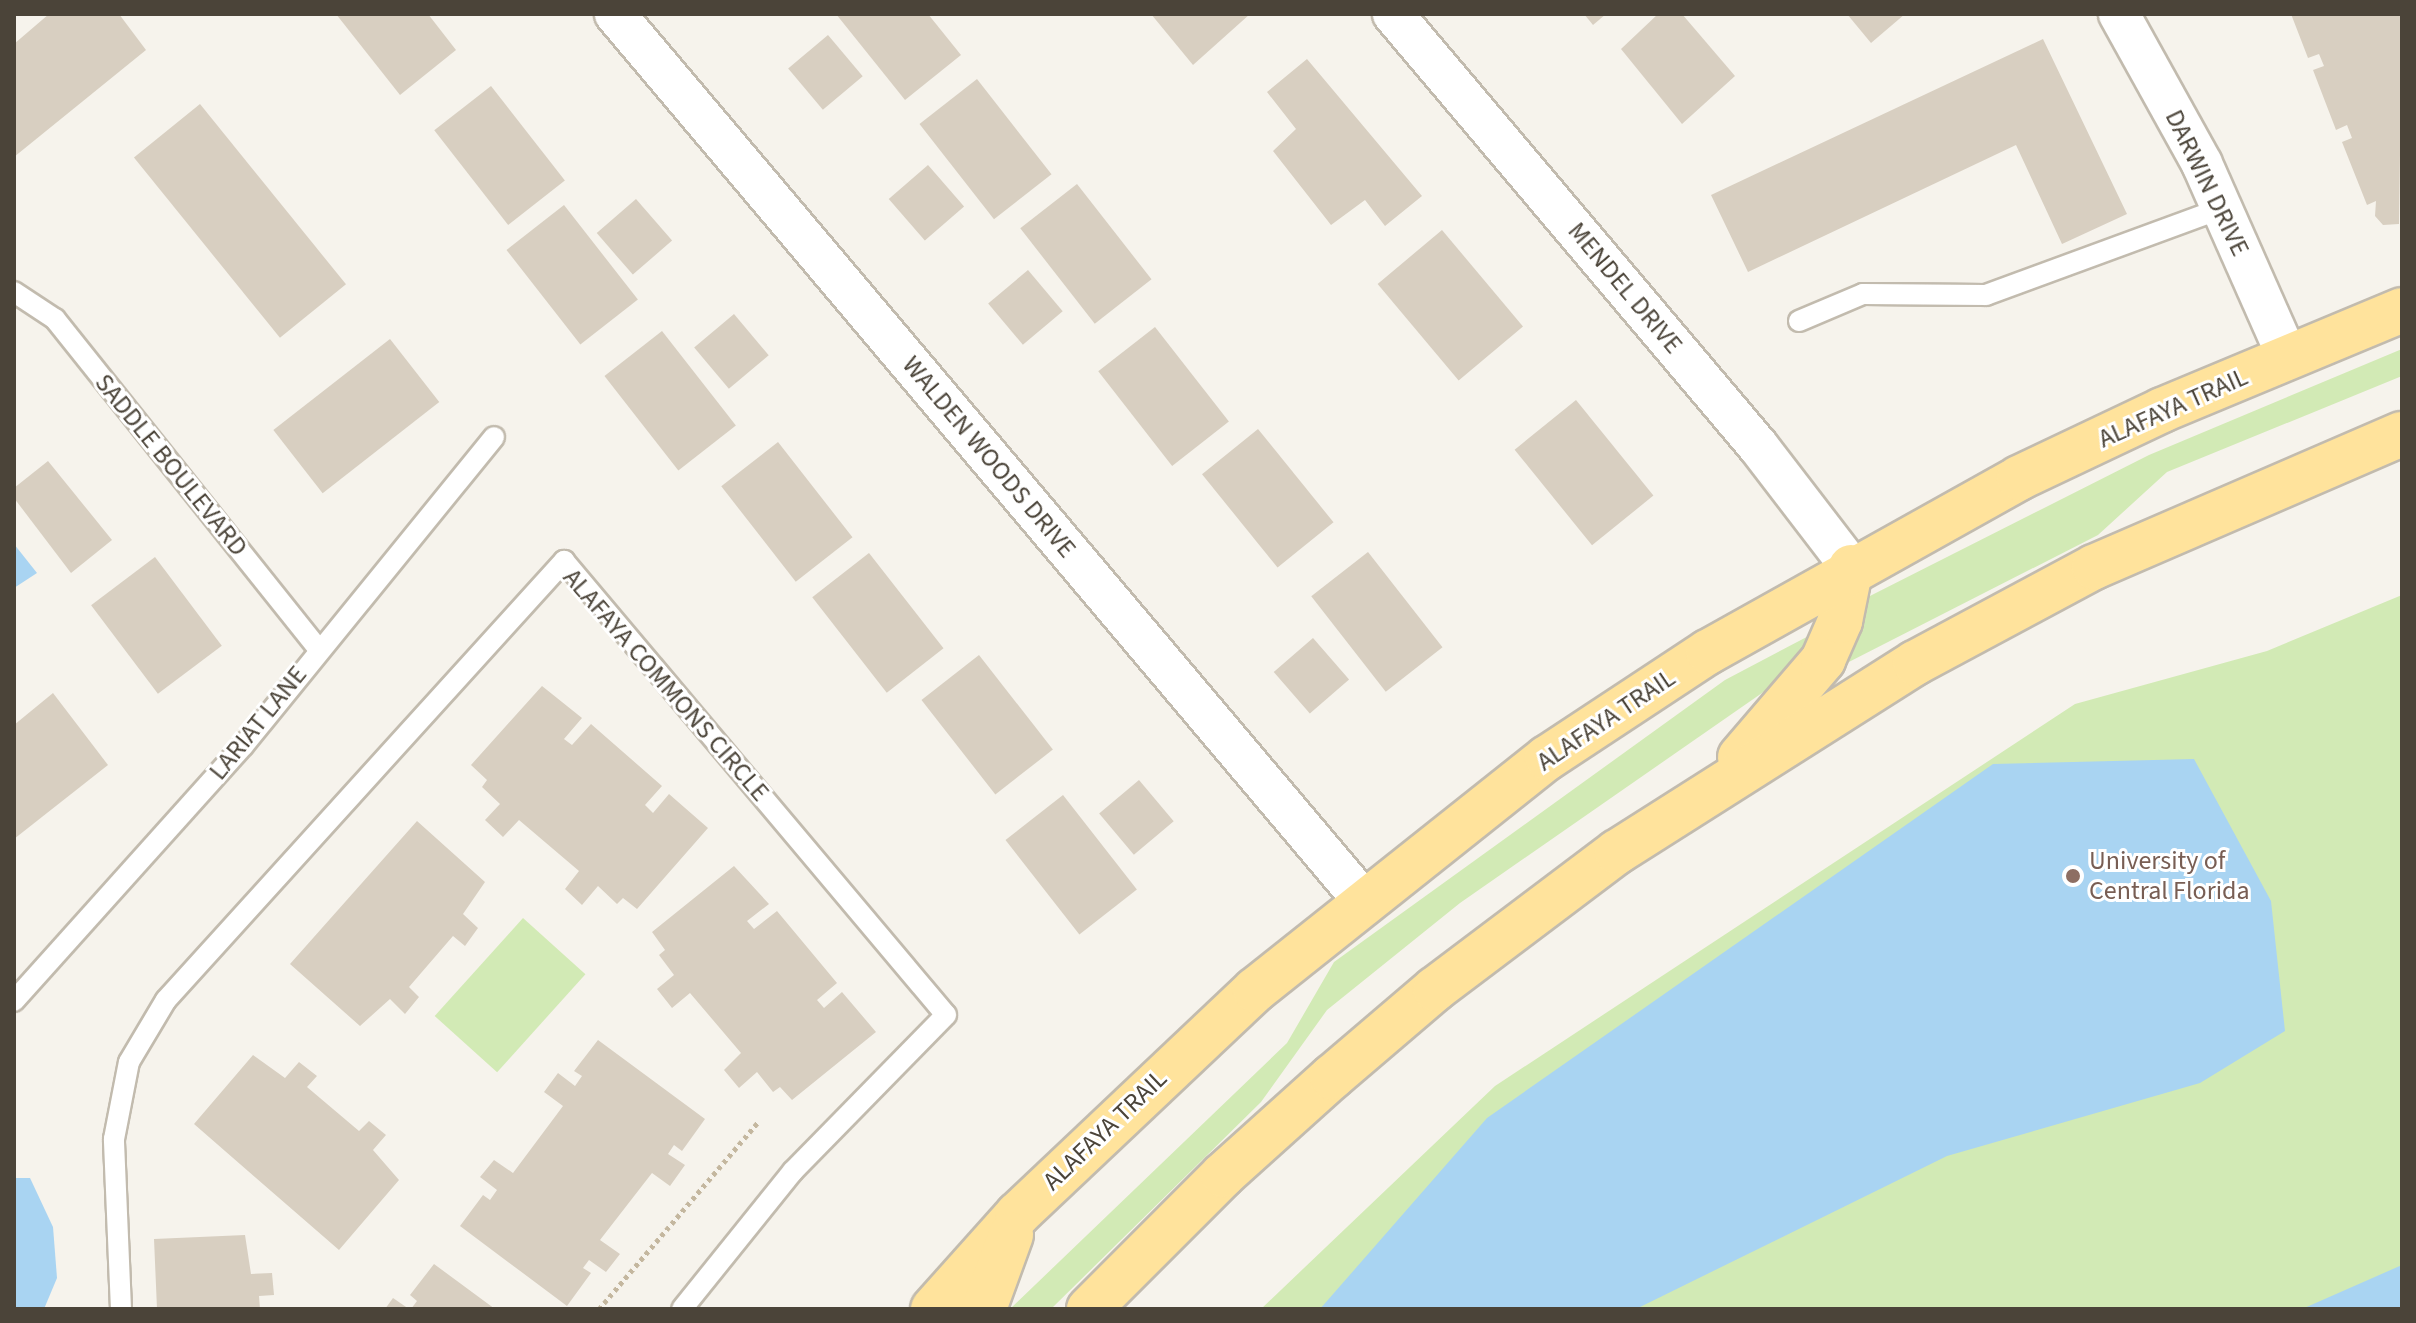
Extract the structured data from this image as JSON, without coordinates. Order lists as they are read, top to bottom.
{
  "streets": {
    "main road": ["ALAFAYA TRAIL"],
    "street": ["DARWIN DRIVE", "MENDEL DRIVE", "WALDEN WOODS DRIVE"],
    "lane": ["SADDLE BOULEVARD", "ALAFAYA COMMONS CIRCLE", "LARIAT LANE"]
  },
  "crossings": [
    ["DARWIN DRIVE", "ALAFAYA TRAIL"],
    ["MENDEL DRIVE", "ALAFAYA TRAIL"],
    ["ALAFAYA TRAIL", "WALDEN WOODS DRIVE"],
    ["SADDLE BOULEVARD", "LARIAT LANE"]
  ],
  "places": ["University of Central Florida"]
}
